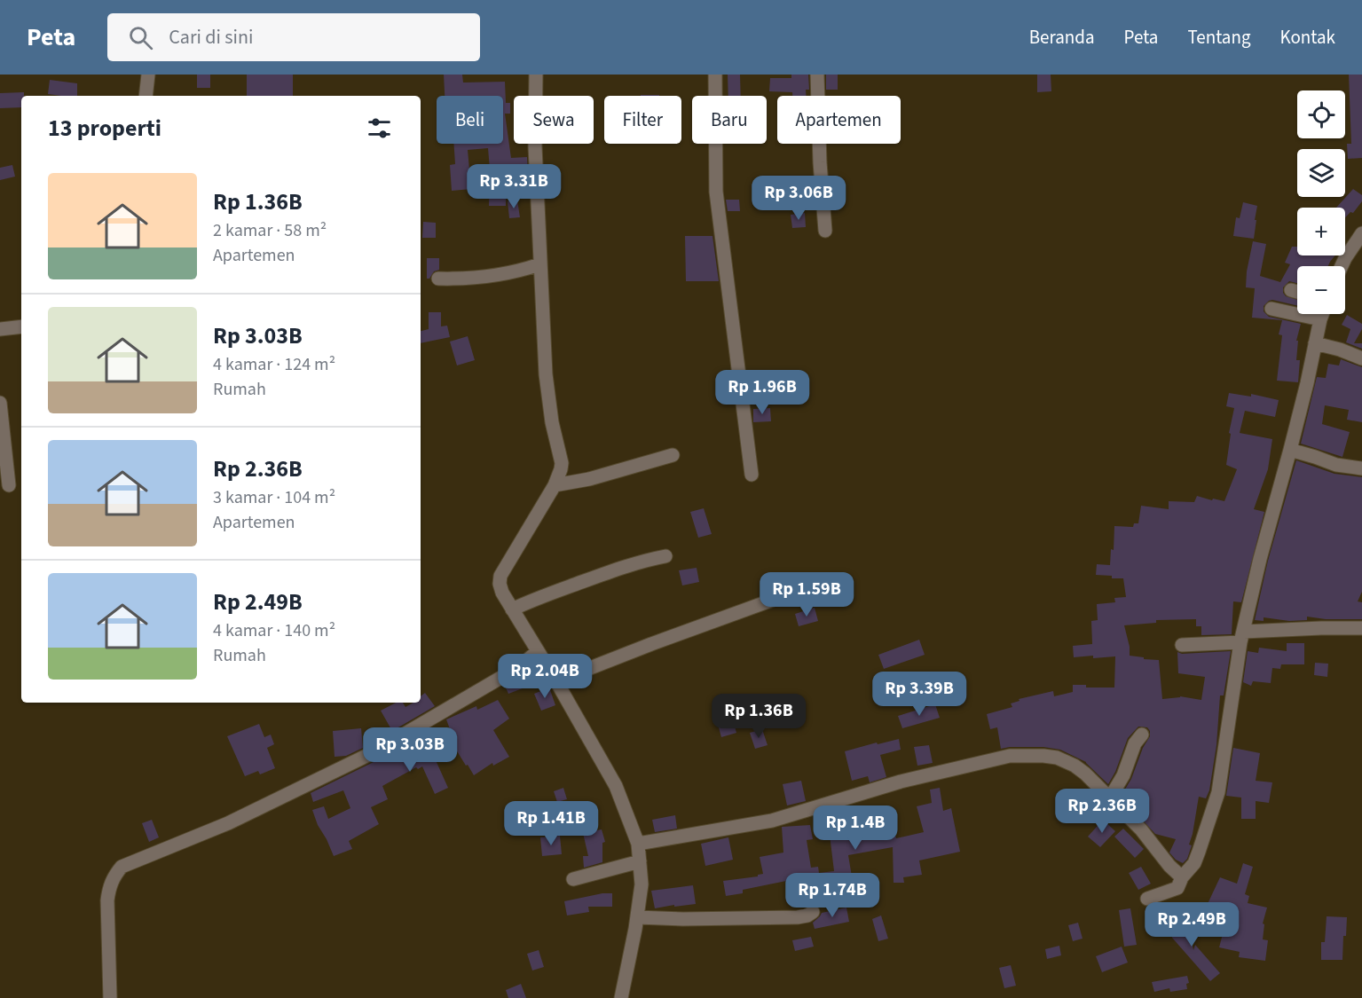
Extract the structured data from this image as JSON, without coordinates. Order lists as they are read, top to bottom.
{
  "page": {
    "header": "Peta",
    "search": "Cari di sini",
    "nav": [
      "Beranda",
      "Peta",
      "Tentang",
      "Kontak"
    ],
    "map_buttons": ["+", "−"],
    "chip": [
      "Beli",
      "Sewa",
      "Filter",
      "Baru",
      "Apartemen"
    ],
    "heading": "13 properti",
    "list": [
      {
        "name": "Rp 1.36B",
        "note": "2 kamar · 58 m² · Apartemen"
      },
      {
        "name": "Rp 3.03B",
        "note": "4 kamar · 124 m² · Rumah"
      },
      {
        "name": "Rp 2.36B",
        "note": "3 kamar · 104 m² · Apartemen"
      },
      {
        "name": "Rp 2.49B",
        "note": "4 kamar · 140 m² · Rumah"
      }
    ],
    "price": [
      "Rp 3.31B",
      "Rp 3.06B",
      "Rp 1.96B",
      "Rp 1.59B",
      "Rp 2.04B",
      "Rp 3.39B",
      "Rp 1.36B",
      "Rp 3.03B",
      "Rp 2.36B",
      "Rp 1.41B",
      "Rp 1.4B",
      "Rp 1.74B",
      "Rp 2.49B"
    ]
  }
}
